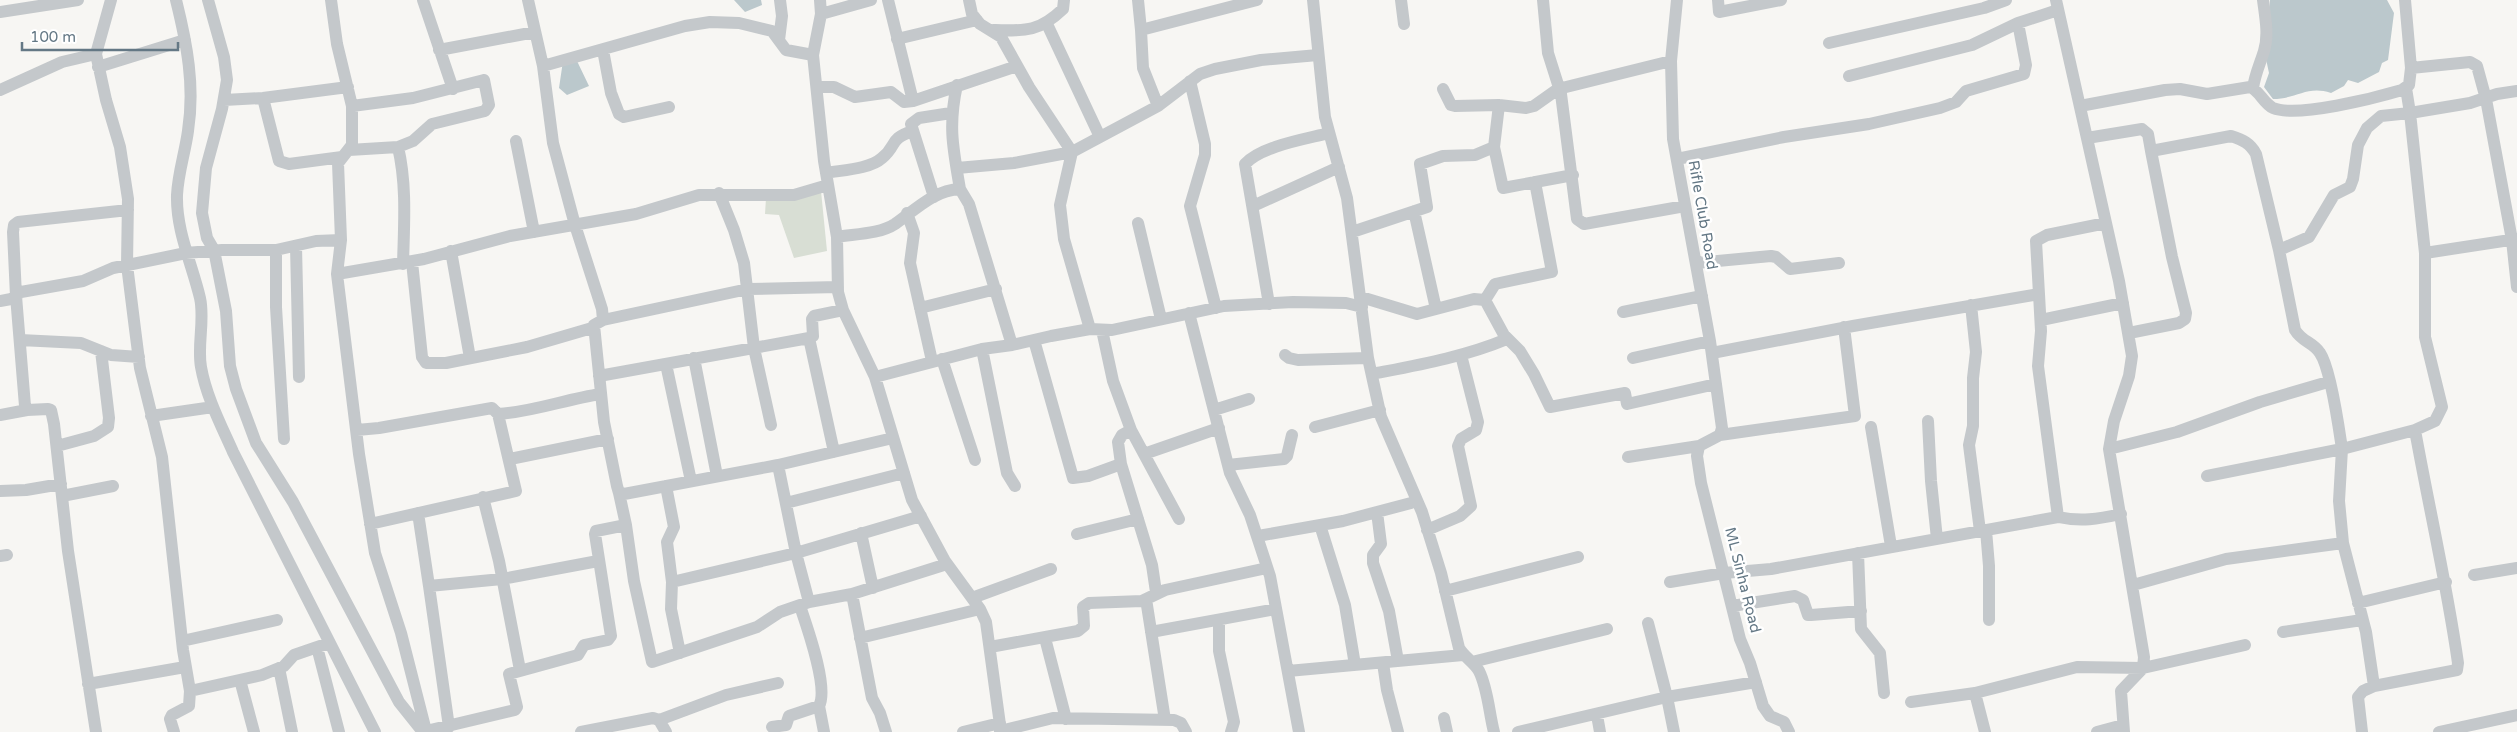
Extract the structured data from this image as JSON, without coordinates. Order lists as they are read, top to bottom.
{
  "streets": {
    "street": ["Rifle Club Road", "ML Sinha Road"]
  },
  "scale_bar": "100 m"
}
